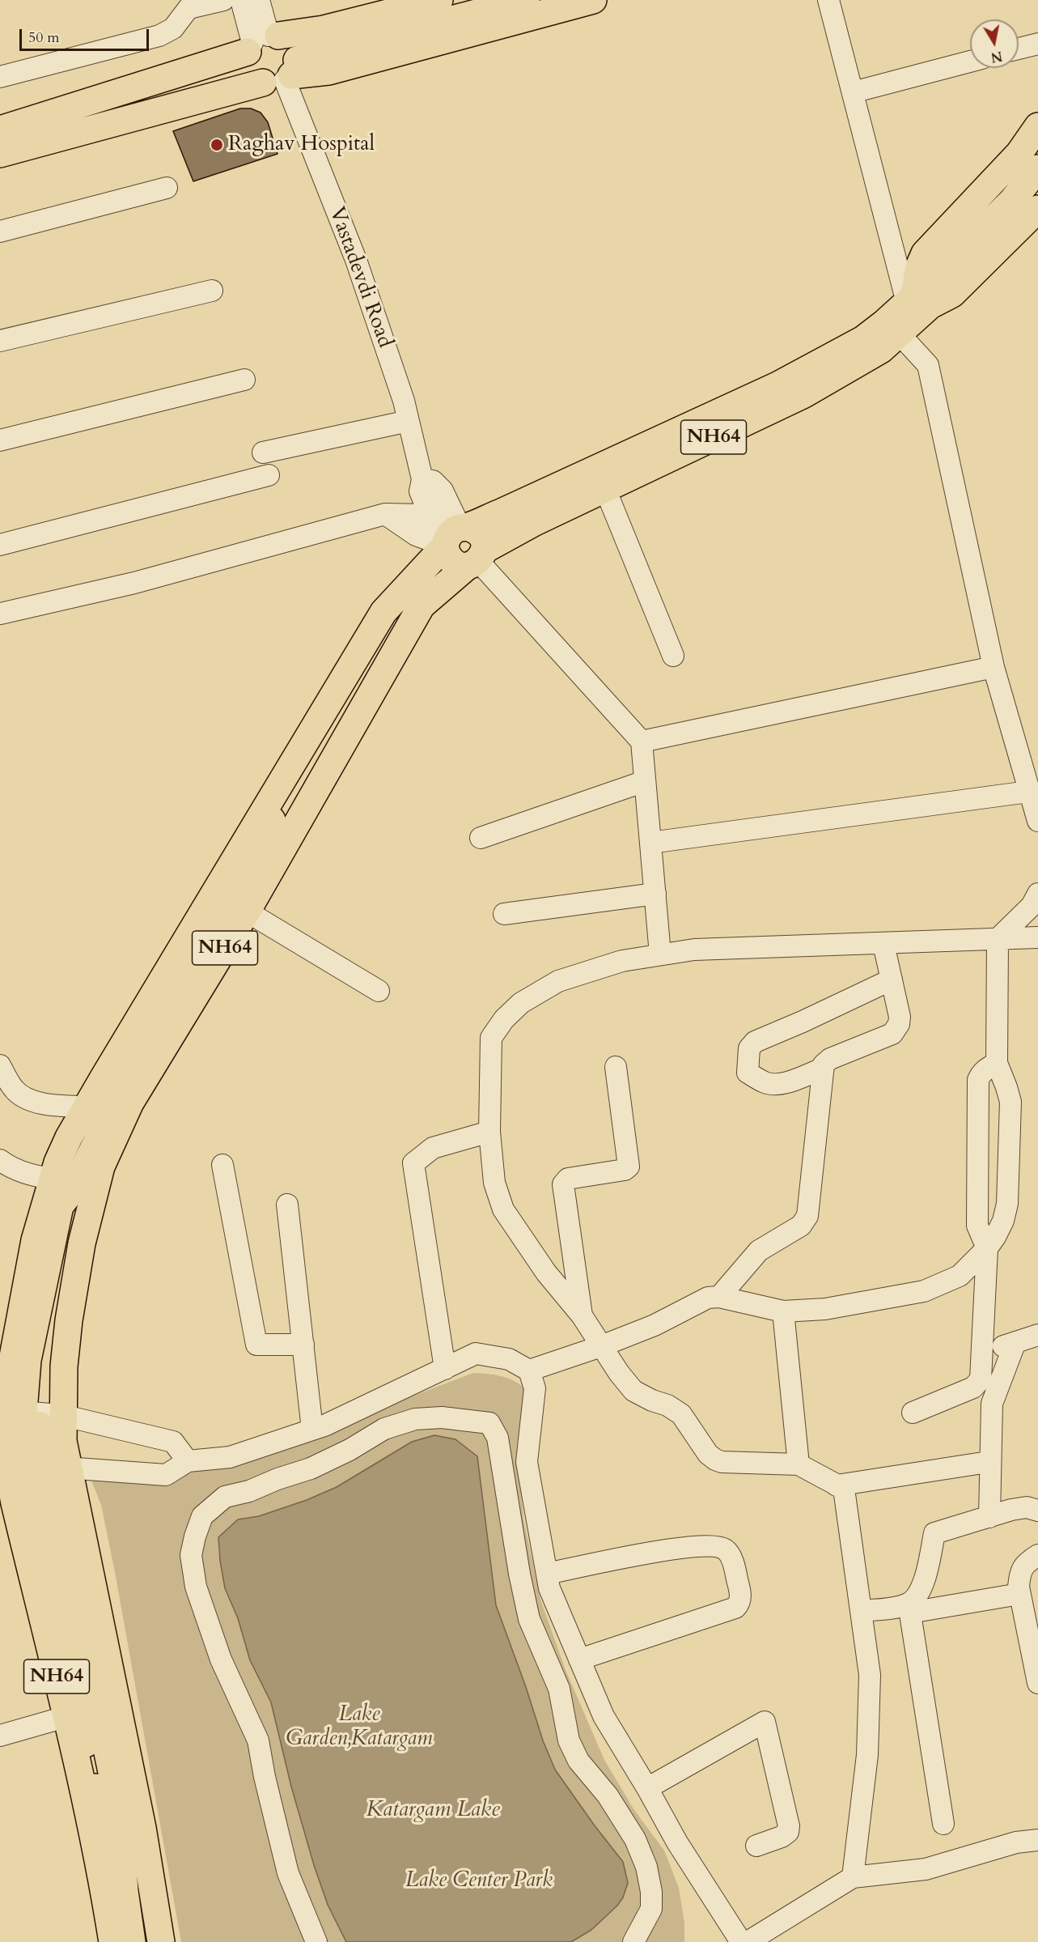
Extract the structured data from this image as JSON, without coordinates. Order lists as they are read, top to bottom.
{
  "streets": {
    "main road": ["NH64"],
    "street": ["Vastadevdi Road"]
  },
  "crossings": [
    ["Vastadevdi Road", "NH64"]
  ],
  "water": ["Katargam Lake"],
  "parks": ["Lake Garden,Katargam", "Lake Center Park"],
  "places": ["Raghav Hospital"],
  "scale_bar": "50 m",
  "north": "bottom"
}
